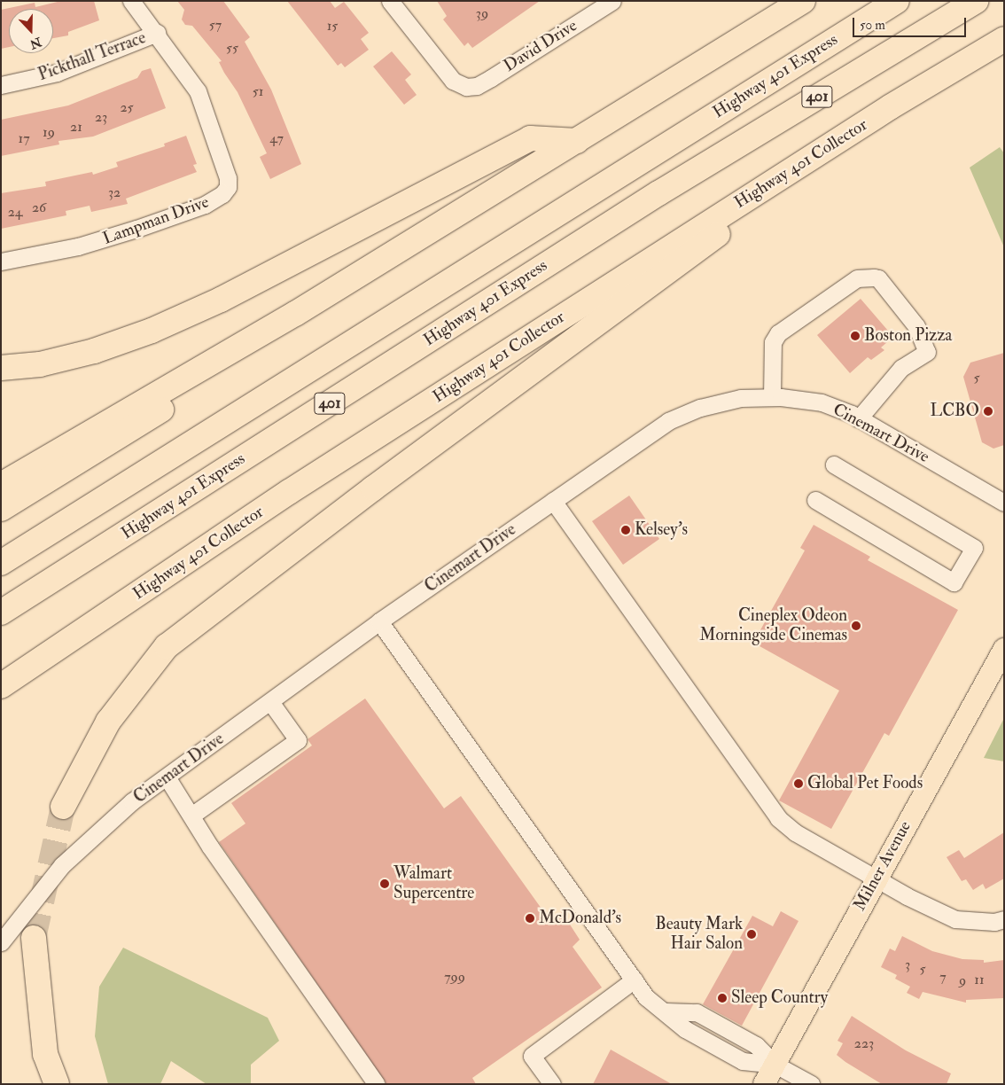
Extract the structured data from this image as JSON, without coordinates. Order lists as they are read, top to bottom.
{
  "streets": {
    "highway": ["Highway 401 Express", "401", "Highway 401 Collector"],
    "main road": ["Milner Avenue"],
    "street": [
      "David Drive",
      "Pickthall Terrace",
      "Lampman Drive",
      "Cinemart Drive"
    ]
  },
  "crossings": [
    ["Pickthall Terrace", "Lampman Drive"]
  ],
  "places": [
    "Boston Pizza",
    "LCBO",
    "Kelsey's",
    "Cineplex Odeon Morningside Cinemas",
    "Global Pet Foods",
    "Walmart Supercentre",
    "McDonald's",
    "Beauty Mark Hair Salon",
    "Sleep Country"
  ],
  "house_numbers": [
    "39",
    "57",
    "15",
    "55",
    "51",
    "25",
    "23",
    "21",
    "19",
    "17",
    "47",
    "32",
    "26",
    "24",
    "5",
    "3",
    "5",
    "799",
    "7",
    "11",
    "9",
    "223"
  ],
  "scale_bar": "50 m",
  "north": "bottom"
}
